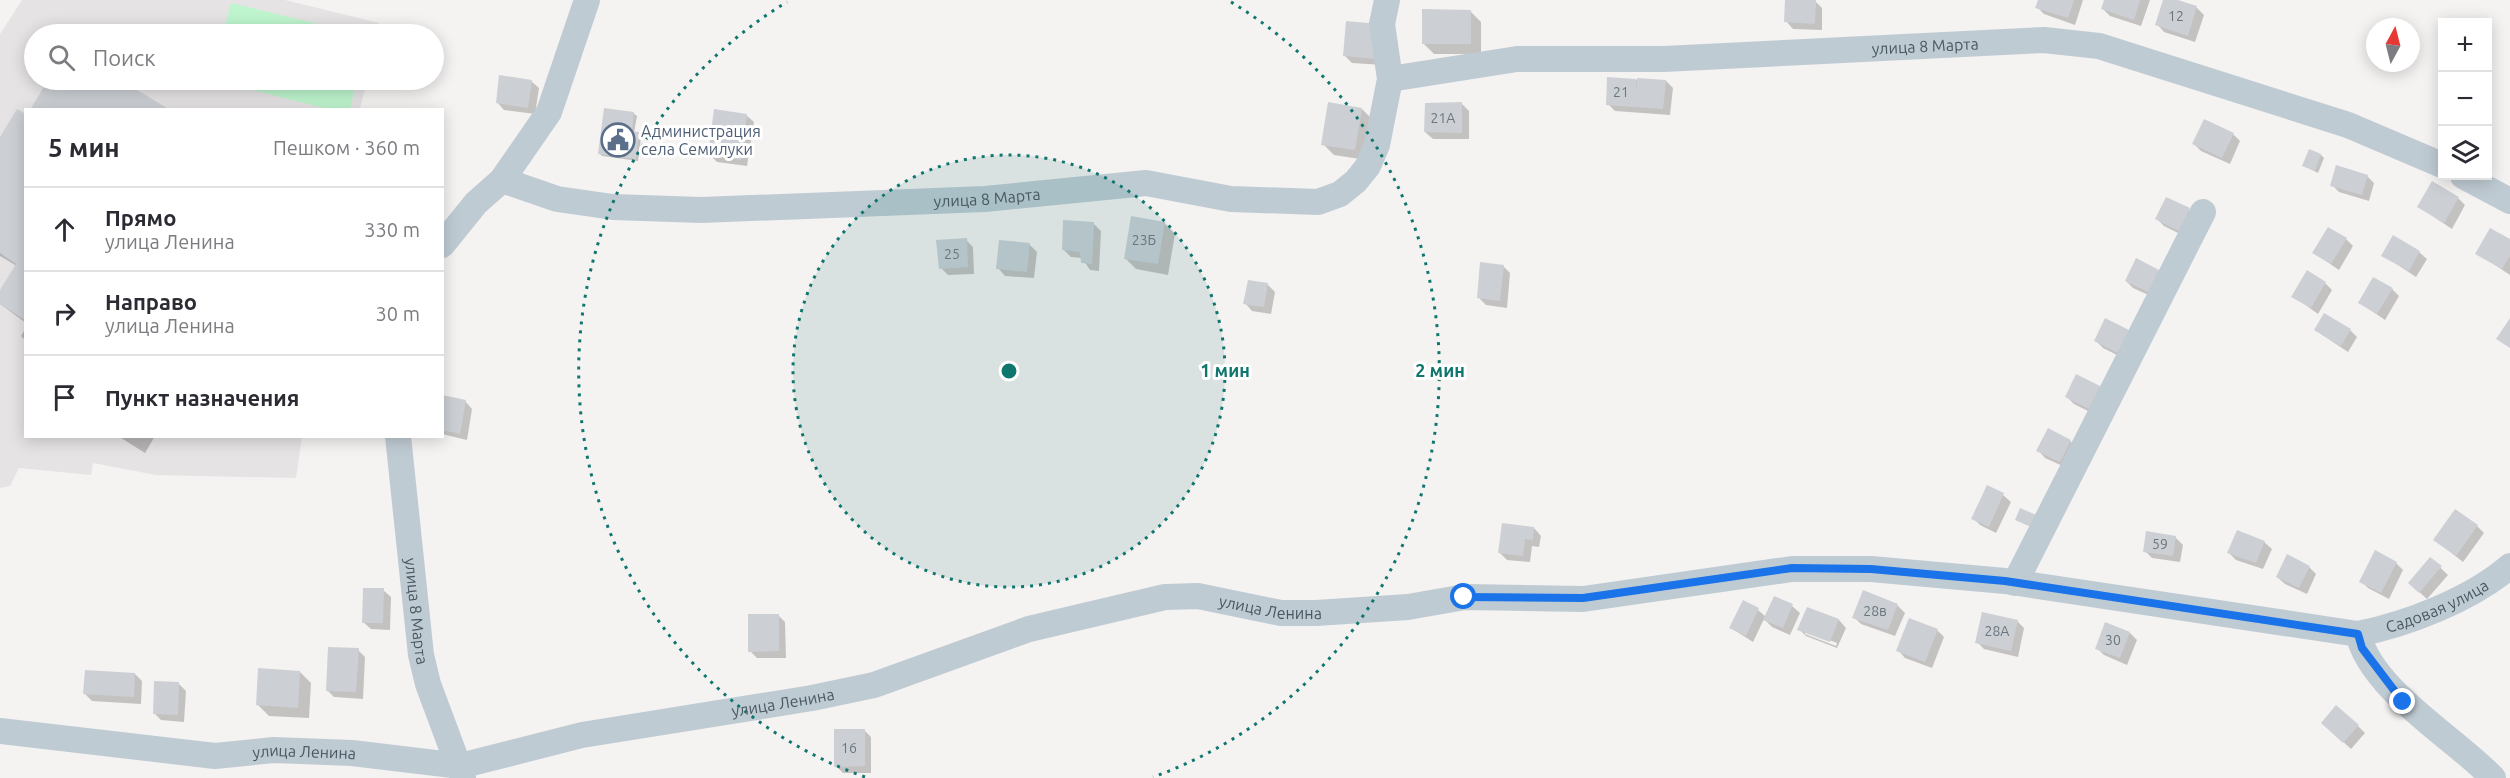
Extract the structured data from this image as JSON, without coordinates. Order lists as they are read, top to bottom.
{
  "streets": {
    "street": ["улица 8 Марта", "Садовая улица", "улица Ленина"]
  },
  "crossings": [
    ["улица 8 Марта", "улица Ленина"],
    ["Садовая улица", "улица Ленина"]
  ],
  "places": {
    "public building": ["Администрация села Семилуки"]
  },
  "house_numbers": [
    "12",
    "21",
    "21А",
    "23Б",
    "25",
    "59",
    "28в",
    "28А",
    "30",
    "16"
  ],
  "north": "top",
  "page": {
    "map_buttons": ["+", "−"],
    "search": "Поиск",
    "heading": ["5 мин", "Пешком · 360 m"],
    "list": [
      ["Прямо", "улица Ленина", "330 m"],
      ["Направо", "улица Ленина", "30 m"],
      "Пункт назначения"
    ]
  },
  "rings": ["1 мин", "2 мин"]
}
